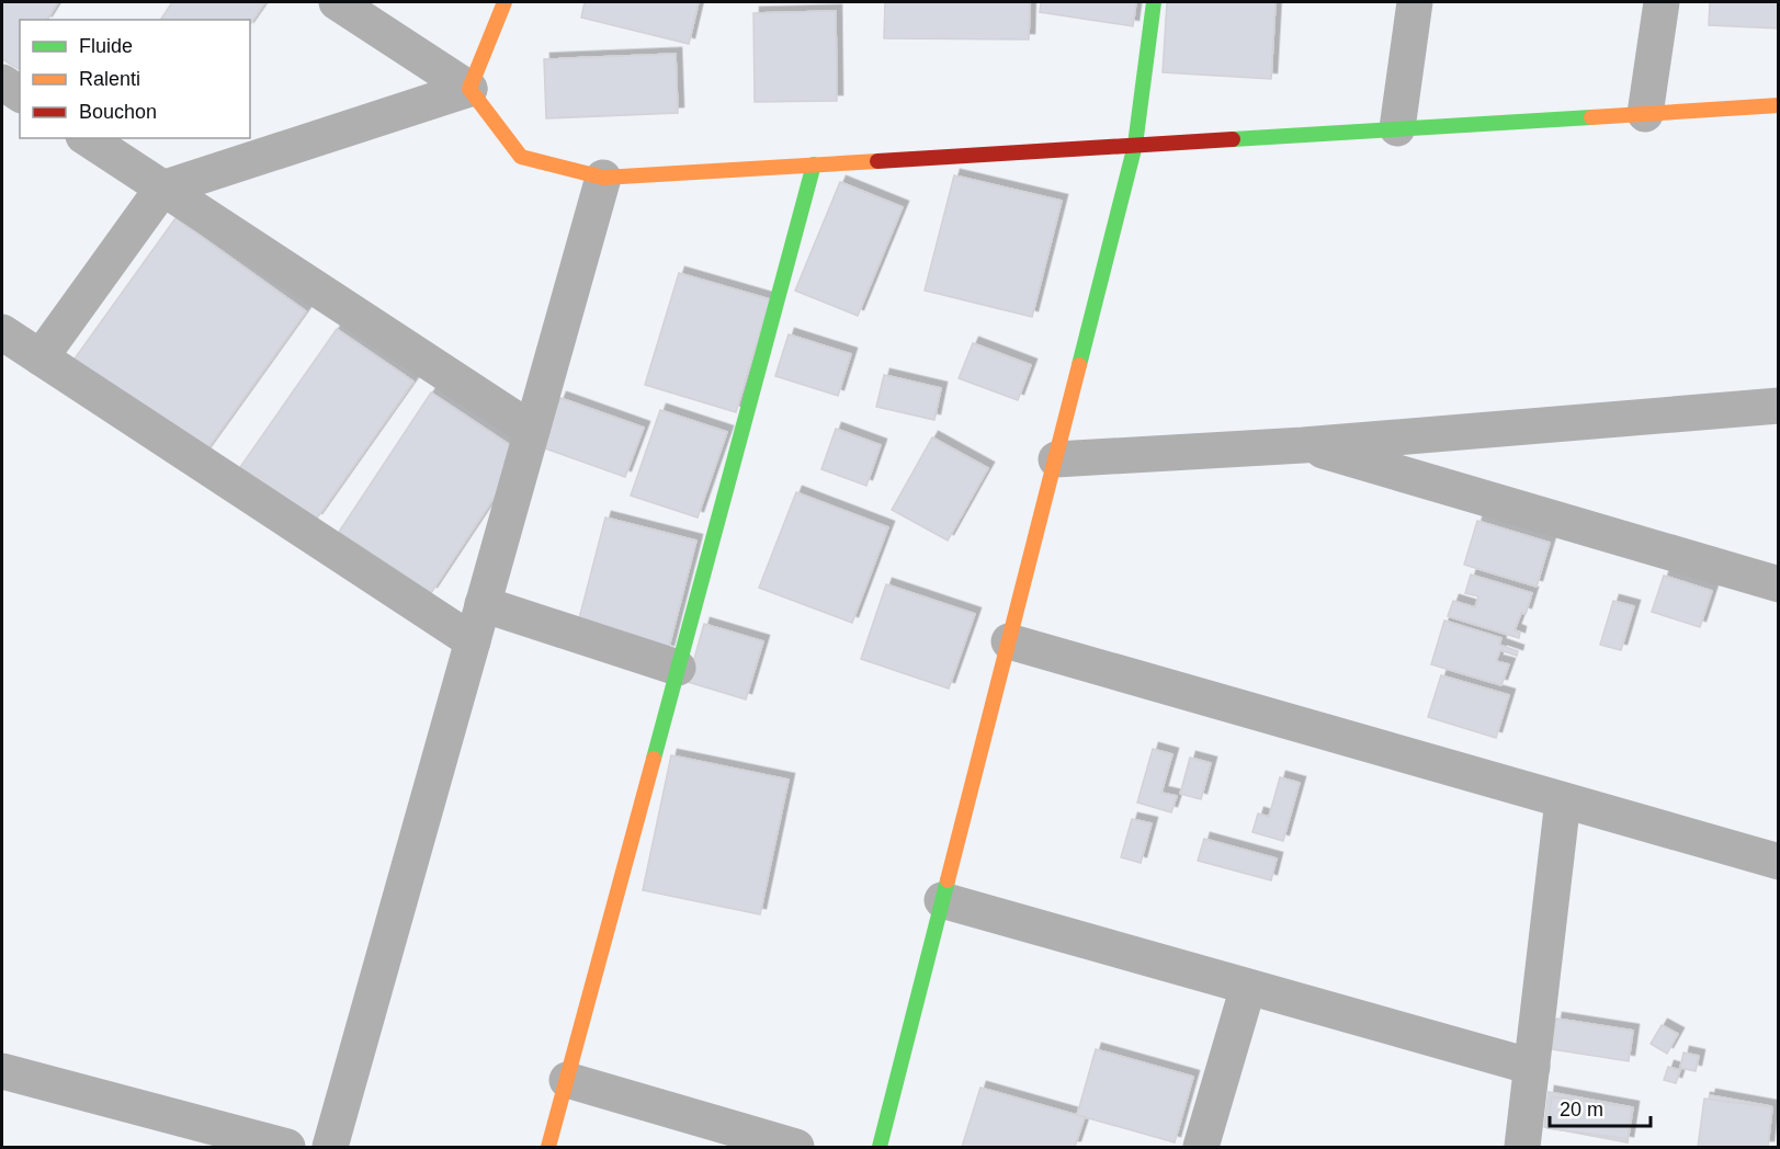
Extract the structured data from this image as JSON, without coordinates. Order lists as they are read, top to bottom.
{
  "legend": ["Fluide", "Ralenti", "Bouchon"],
  "scale_bar": "20 m"
}
